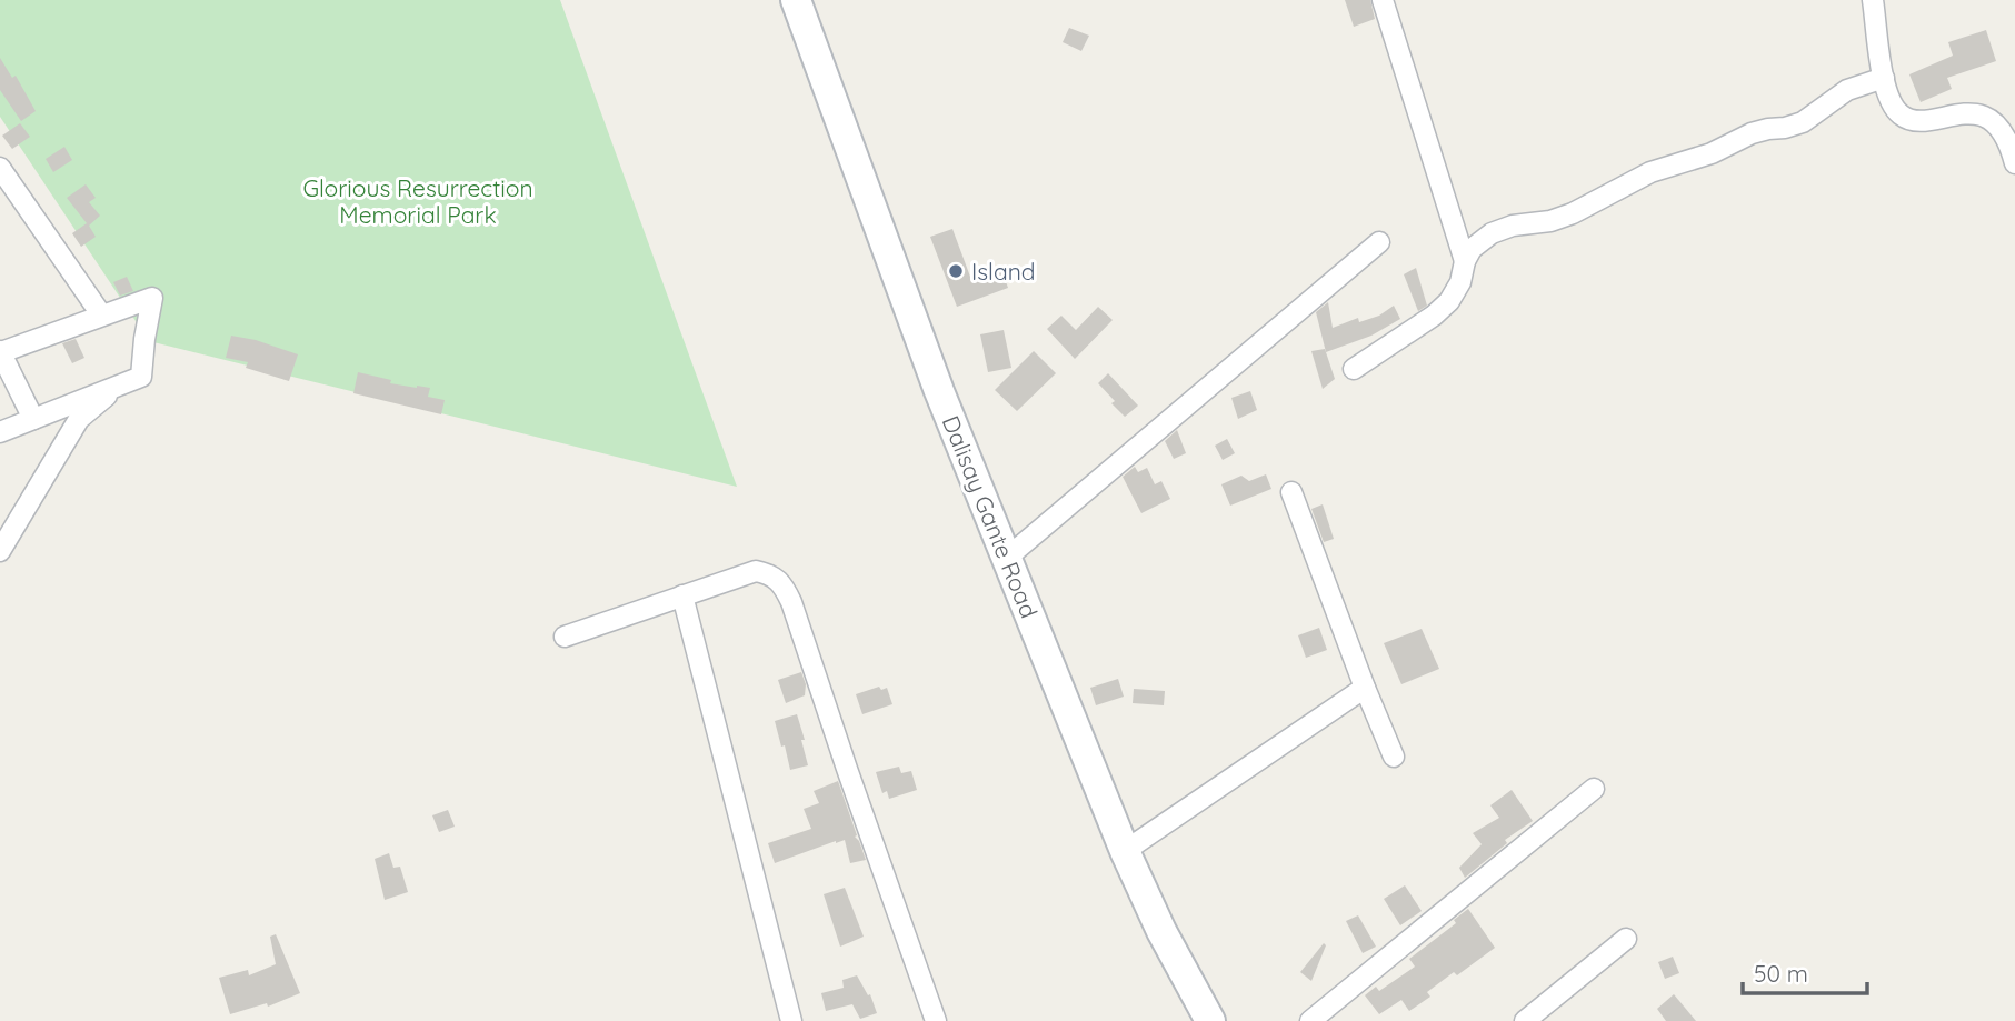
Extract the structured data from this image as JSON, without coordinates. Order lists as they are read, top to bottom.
{
  "streets": {
    "main road": ["Dalisay Gante Road"]
  },
  "parks": ["Glorious Resurrection Memorial Park"],
  "places": ["Island"],
  "scale_bar": "50 m"
}
